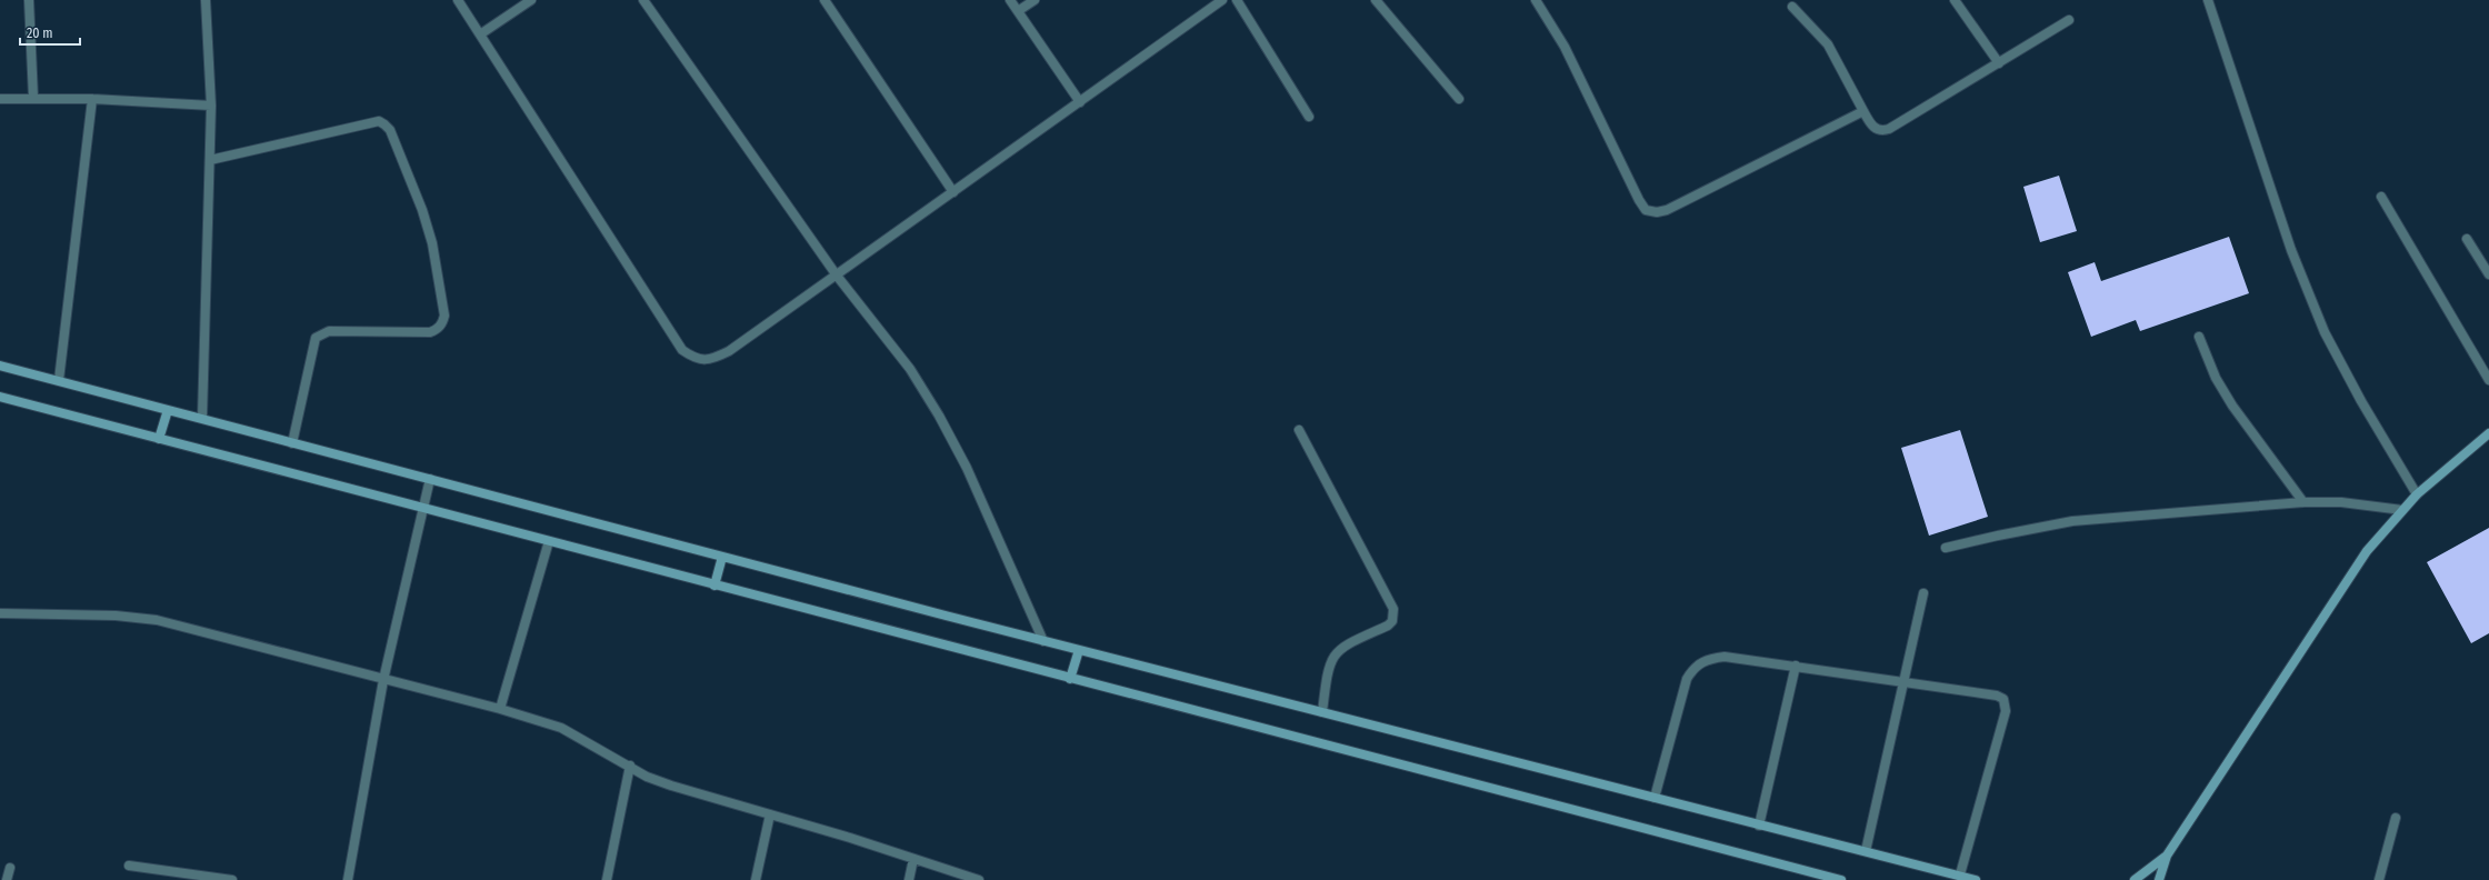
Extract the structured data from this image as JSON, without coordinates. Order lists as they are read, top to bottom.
{
  "scale_bar": "20 m"
}
